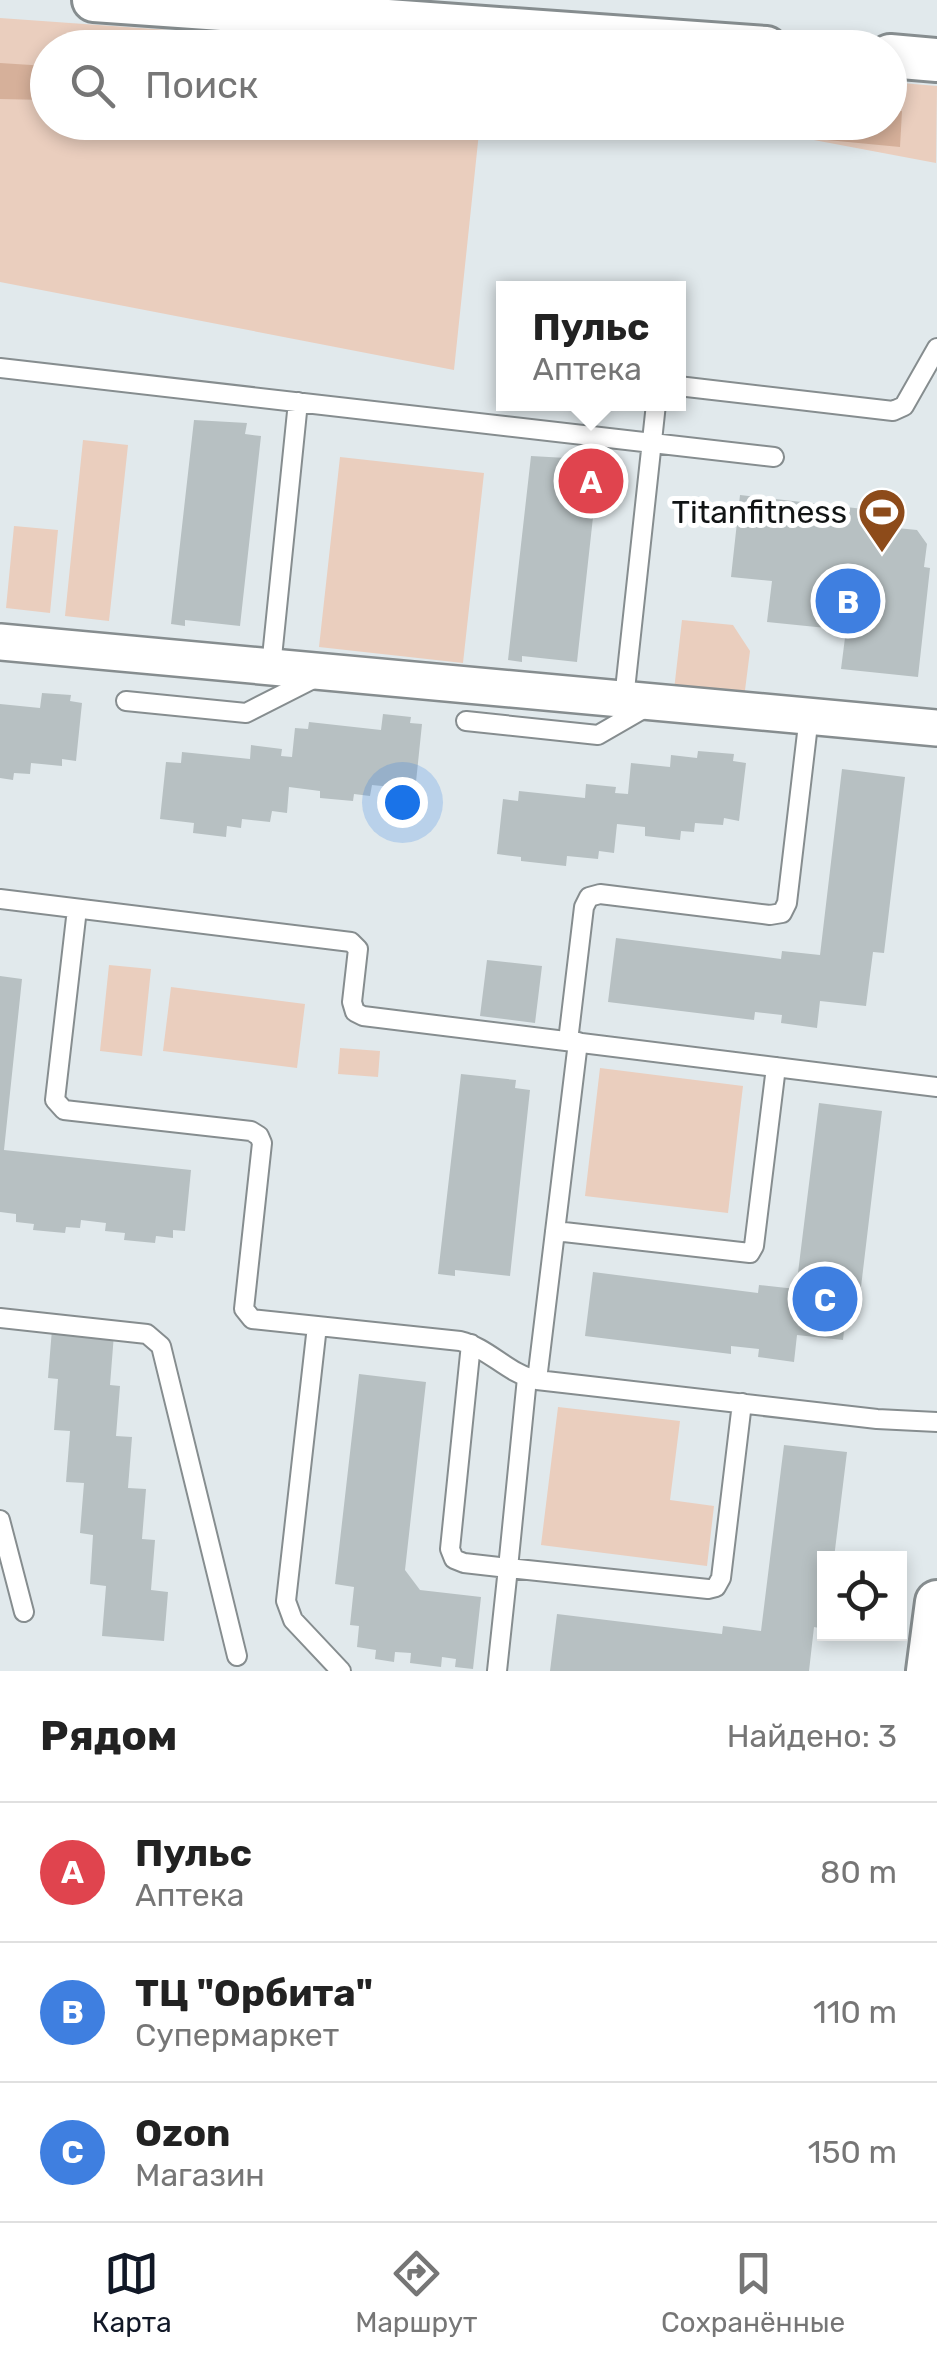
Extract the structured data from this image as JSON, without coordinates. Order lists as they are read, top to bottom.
{
  "places": {
    "sports": ["Titanfitness"]
  },
  "page": {
    "search": "Поиск",
    "popup": ["Пульс", "Аптека"],
    "pins": ["A", "B", "C"],
    "heading": ["Рядом", "Найдено: 3"],
    "list": [
      {
        "mark": "A",
        "name": "Пульс",
        "note": "Аптека",
        "value": "80 m"
      },
      {
        "mark": "B",
        "name": "ТЦ \"Орбита\"",
        "note": "Супермаркет",
        "value": "110 m"
      },
      {
        "mark": "C",
        "name": "Ozon",
        "note": "Магазин",
        "value": "150 m"
      }
    ],
    "nav": ["Карта", "Маршрут", "Сохранённые"]
  }
}
